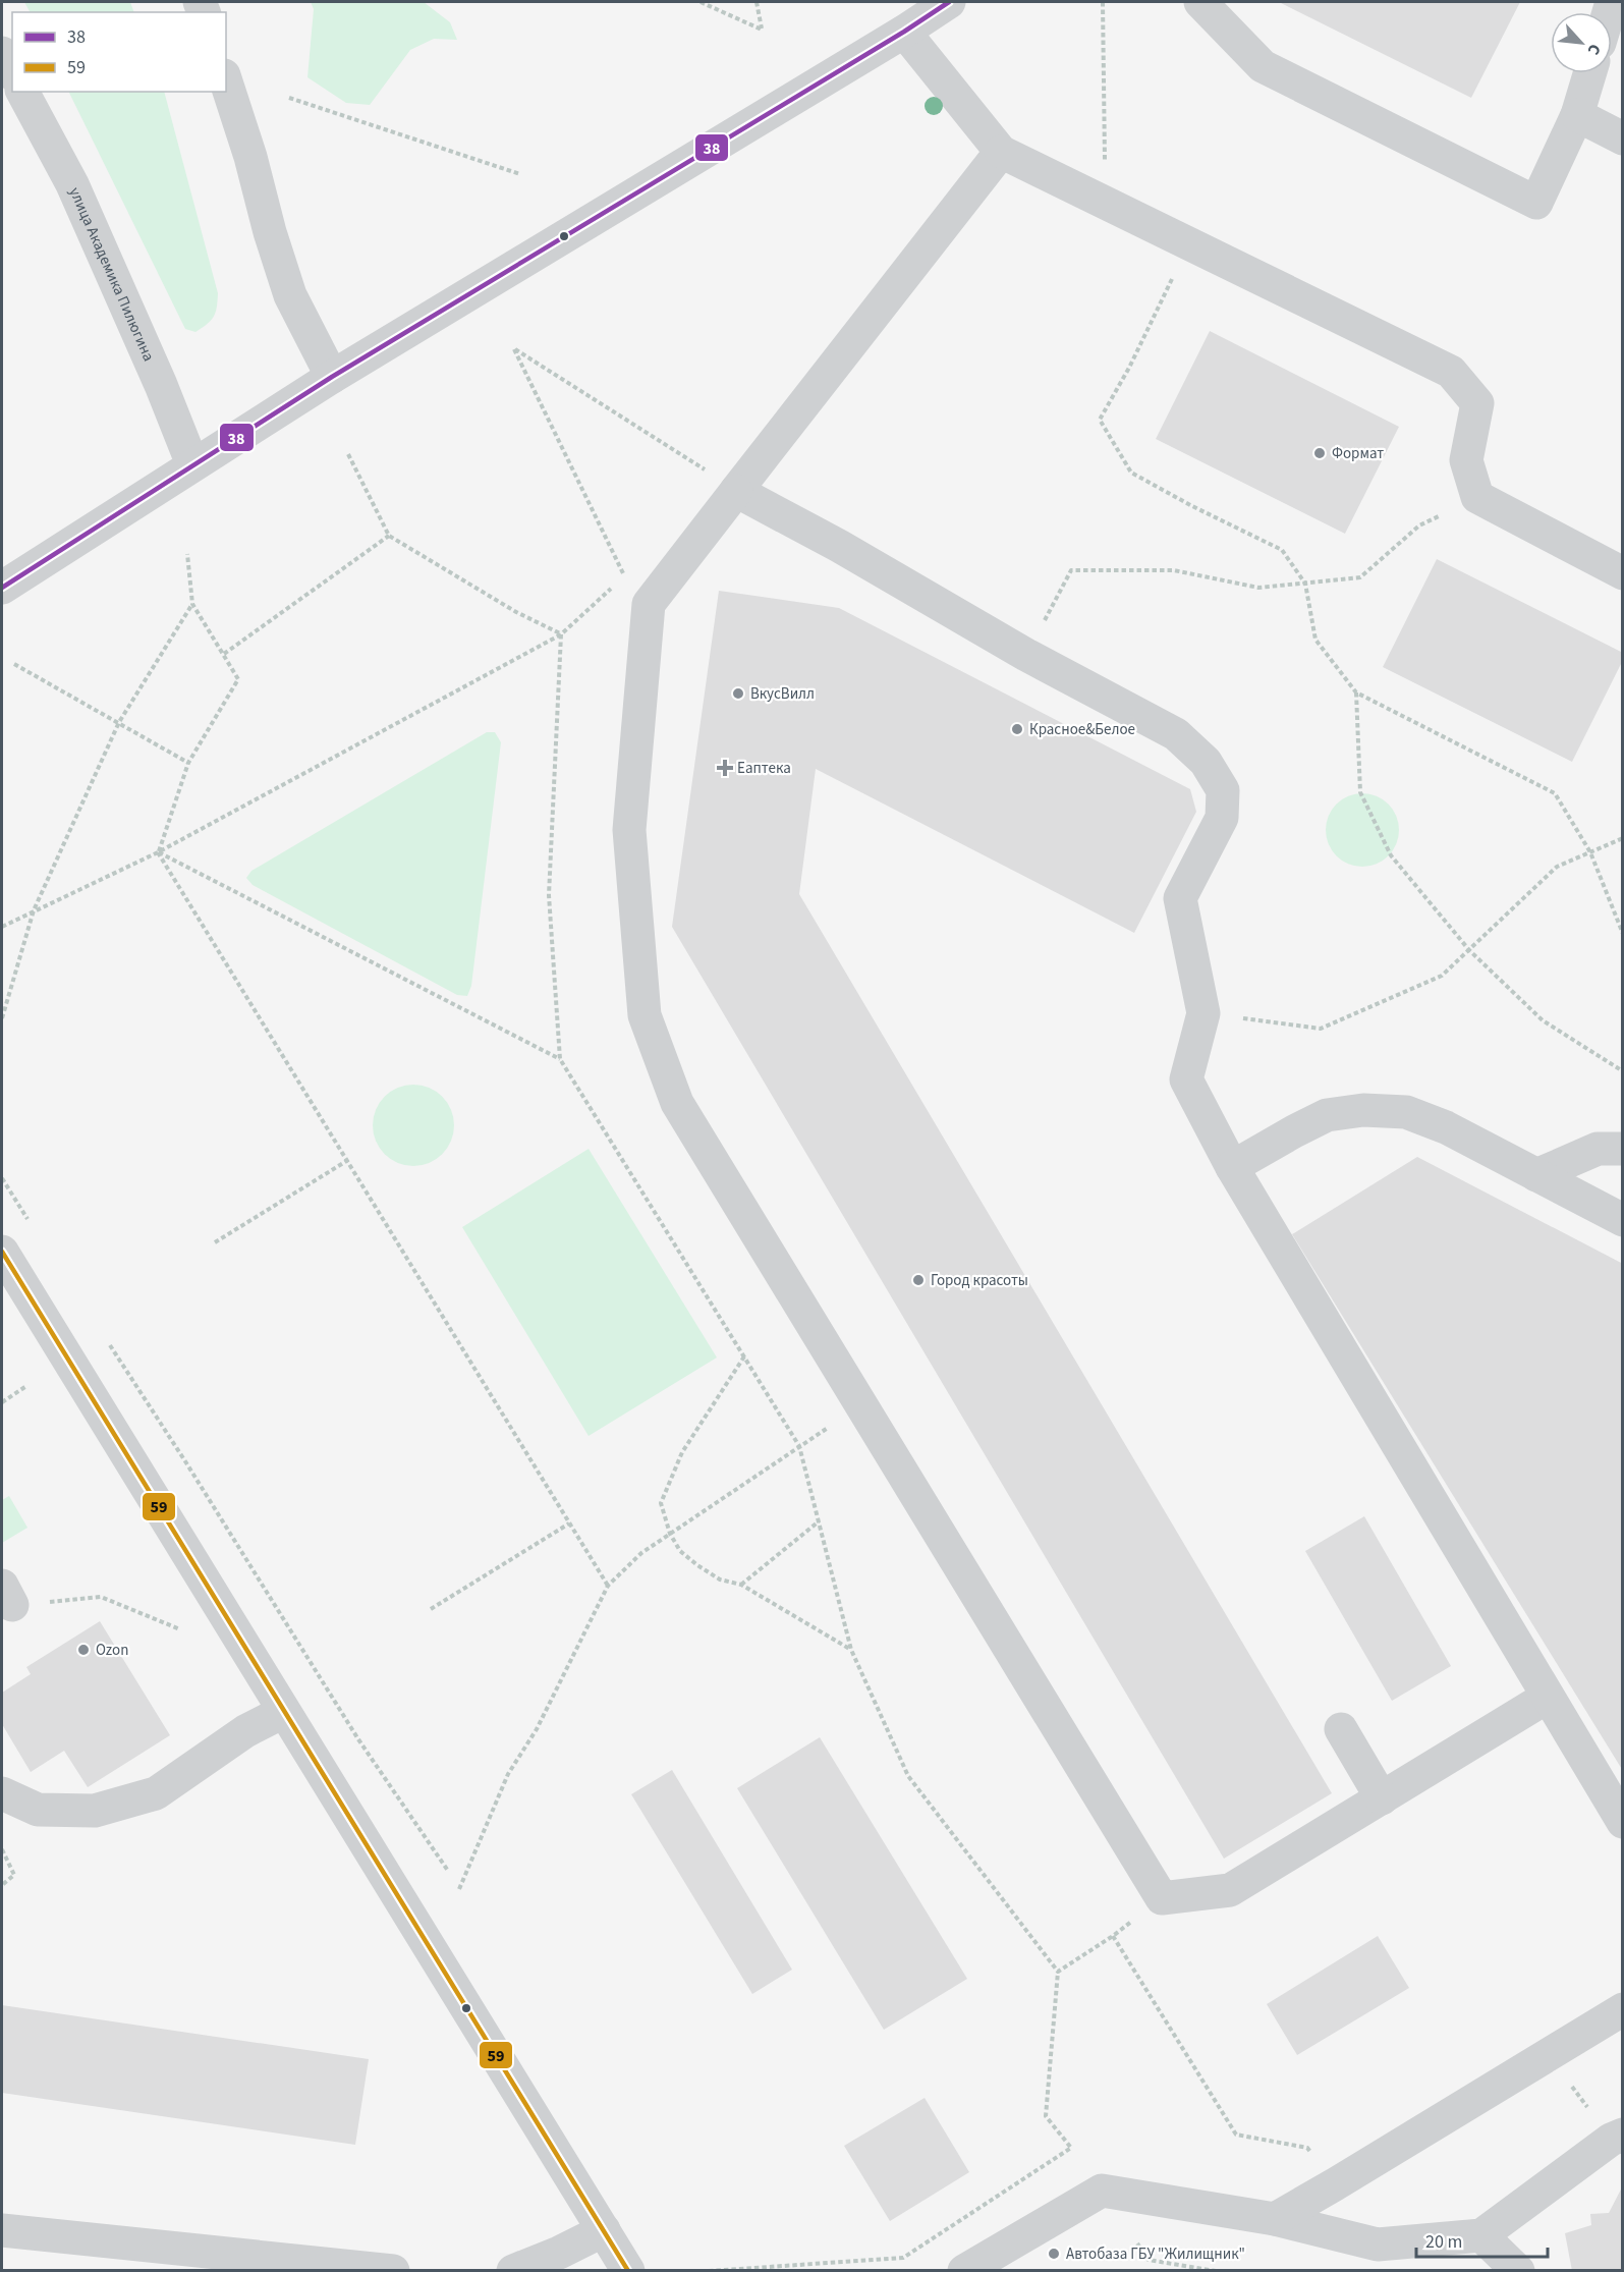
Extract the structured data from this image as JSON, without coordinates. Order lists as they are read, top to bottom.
{
  "streets": {
    "street": ["улица Академика Пилюгина"]
  },
  "places": {
    "other": [
      "Формат",
      "ВкусВилл",
      "Красное&Белое",
      "Город красоты",
      "Ozon",
      "Автобаза ГБУ \"Жилищник\""
    ],
    "health": ["Еаптека"]
  },
  "lines": ["transit line 38", "transit line 59"],
  "legend": ["38", "59"],
  "scale_bar": "20 m",
  "north": "bottom right"
}
